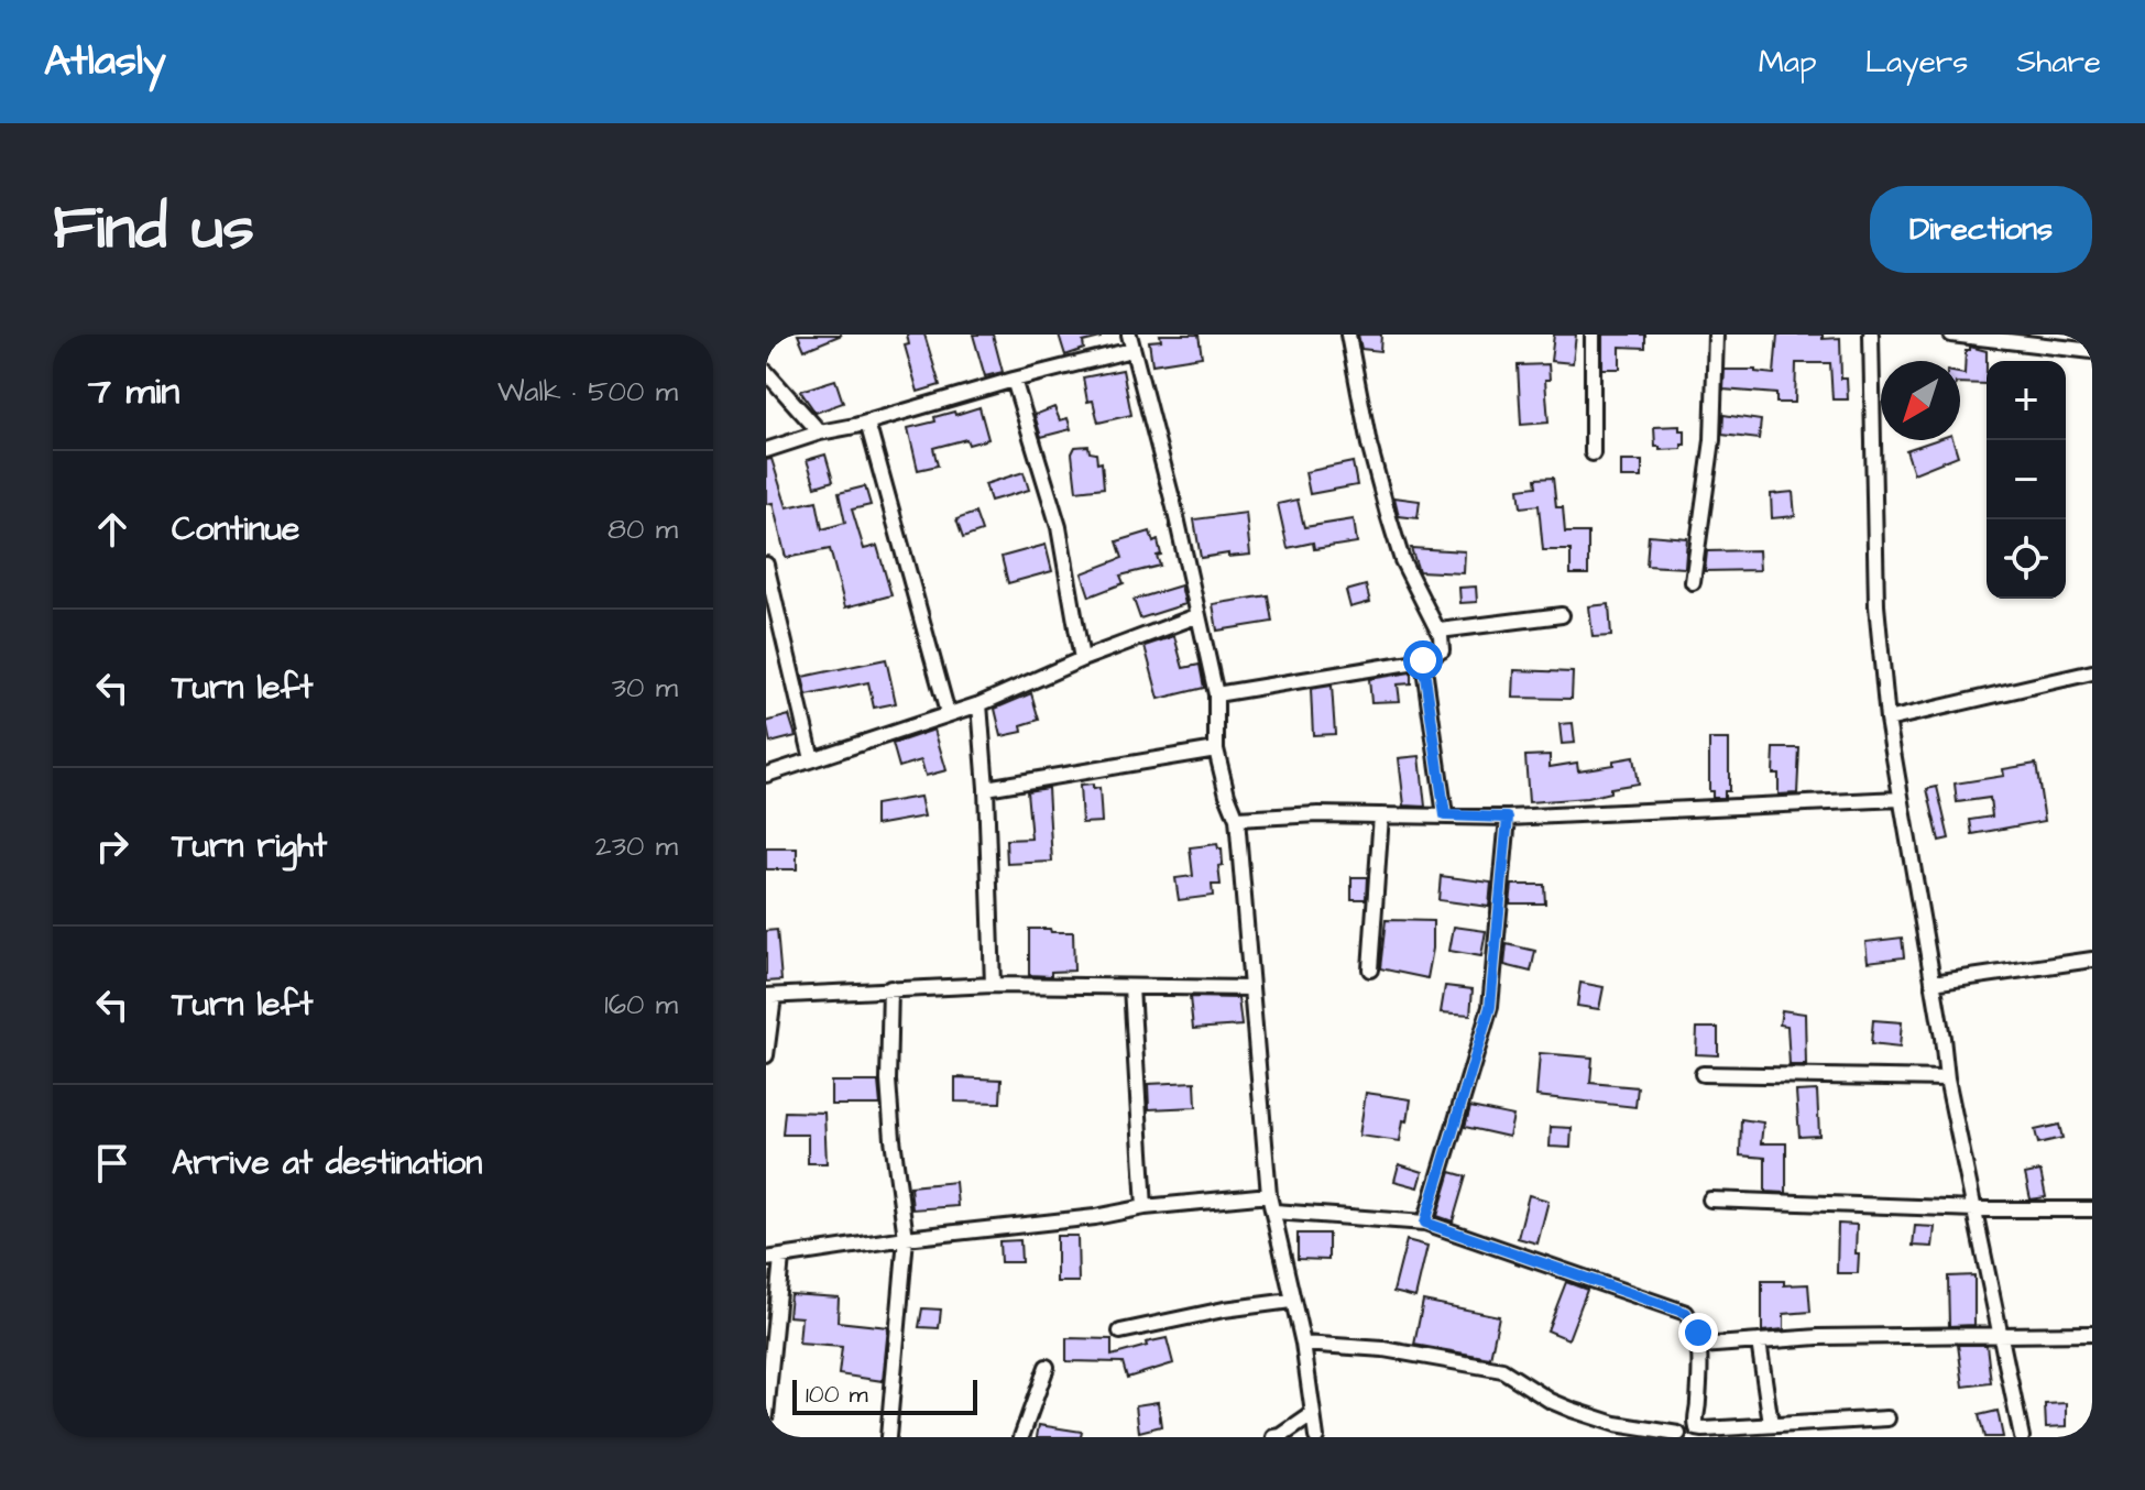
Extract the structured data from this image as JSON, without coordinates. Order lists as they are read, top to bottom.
{
  "scale_bar": "100 m",
  "north": "bottom left",
  "page": {
    "header": "Atlasly",
    "nav": ["Map", "Layers", "Share"],
    "title": "Find us",
    "buttons": "Directions",
    "heading": ["7 min", "Walk · 500 m"],
    "map_buttons": ["+", "−"],
    "list": [
      ["Continue", "80 m"],
      ["Turn left", "30 m"],
      ["Turn right", "230 m"],
      ["Turn left", "160 m"],
      "Arrive at destination"
    ],
    "scale": "100 m"
  }
}
